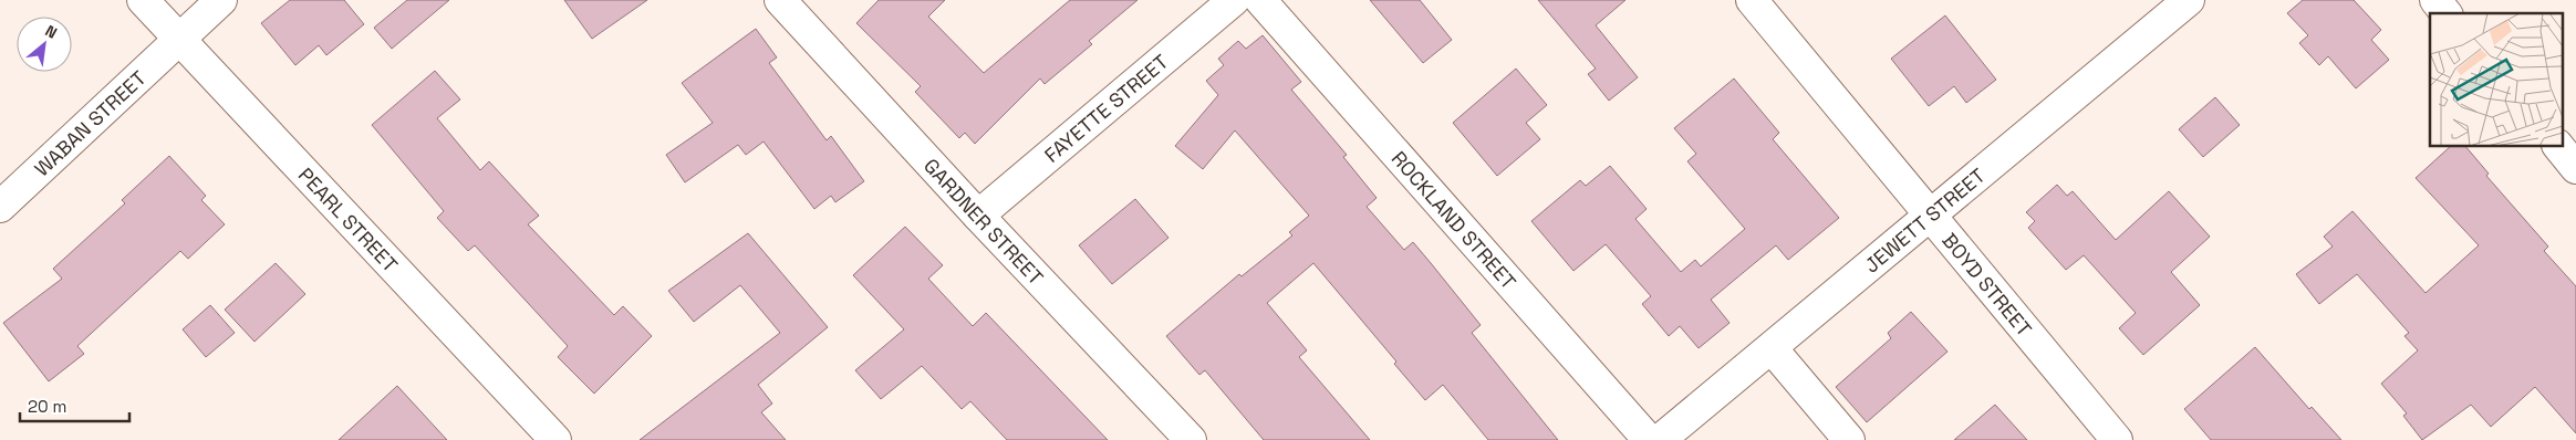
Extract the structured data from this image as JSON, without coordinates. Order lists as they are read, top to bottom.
{
  "streets": {
    "street": [
      "FAYETTE STREET",
      "WABAN STREET",
      "PEARL STREET",
      "ROCKLAND STREET",
      "JEWETT STREET",
      "GARDNER STREET",
      "BOYD STREET"
    ]
  },
  "crossings": [
    ["FAYETTE STREET", "GARDNER STREET"],
    ["WABAN STREET", "PEARL STREET"],
    ["JEWETT STREET", "BOYD STREET"]
  ],
  "scale_bar": "20 m",
  "north": "top right"
}
